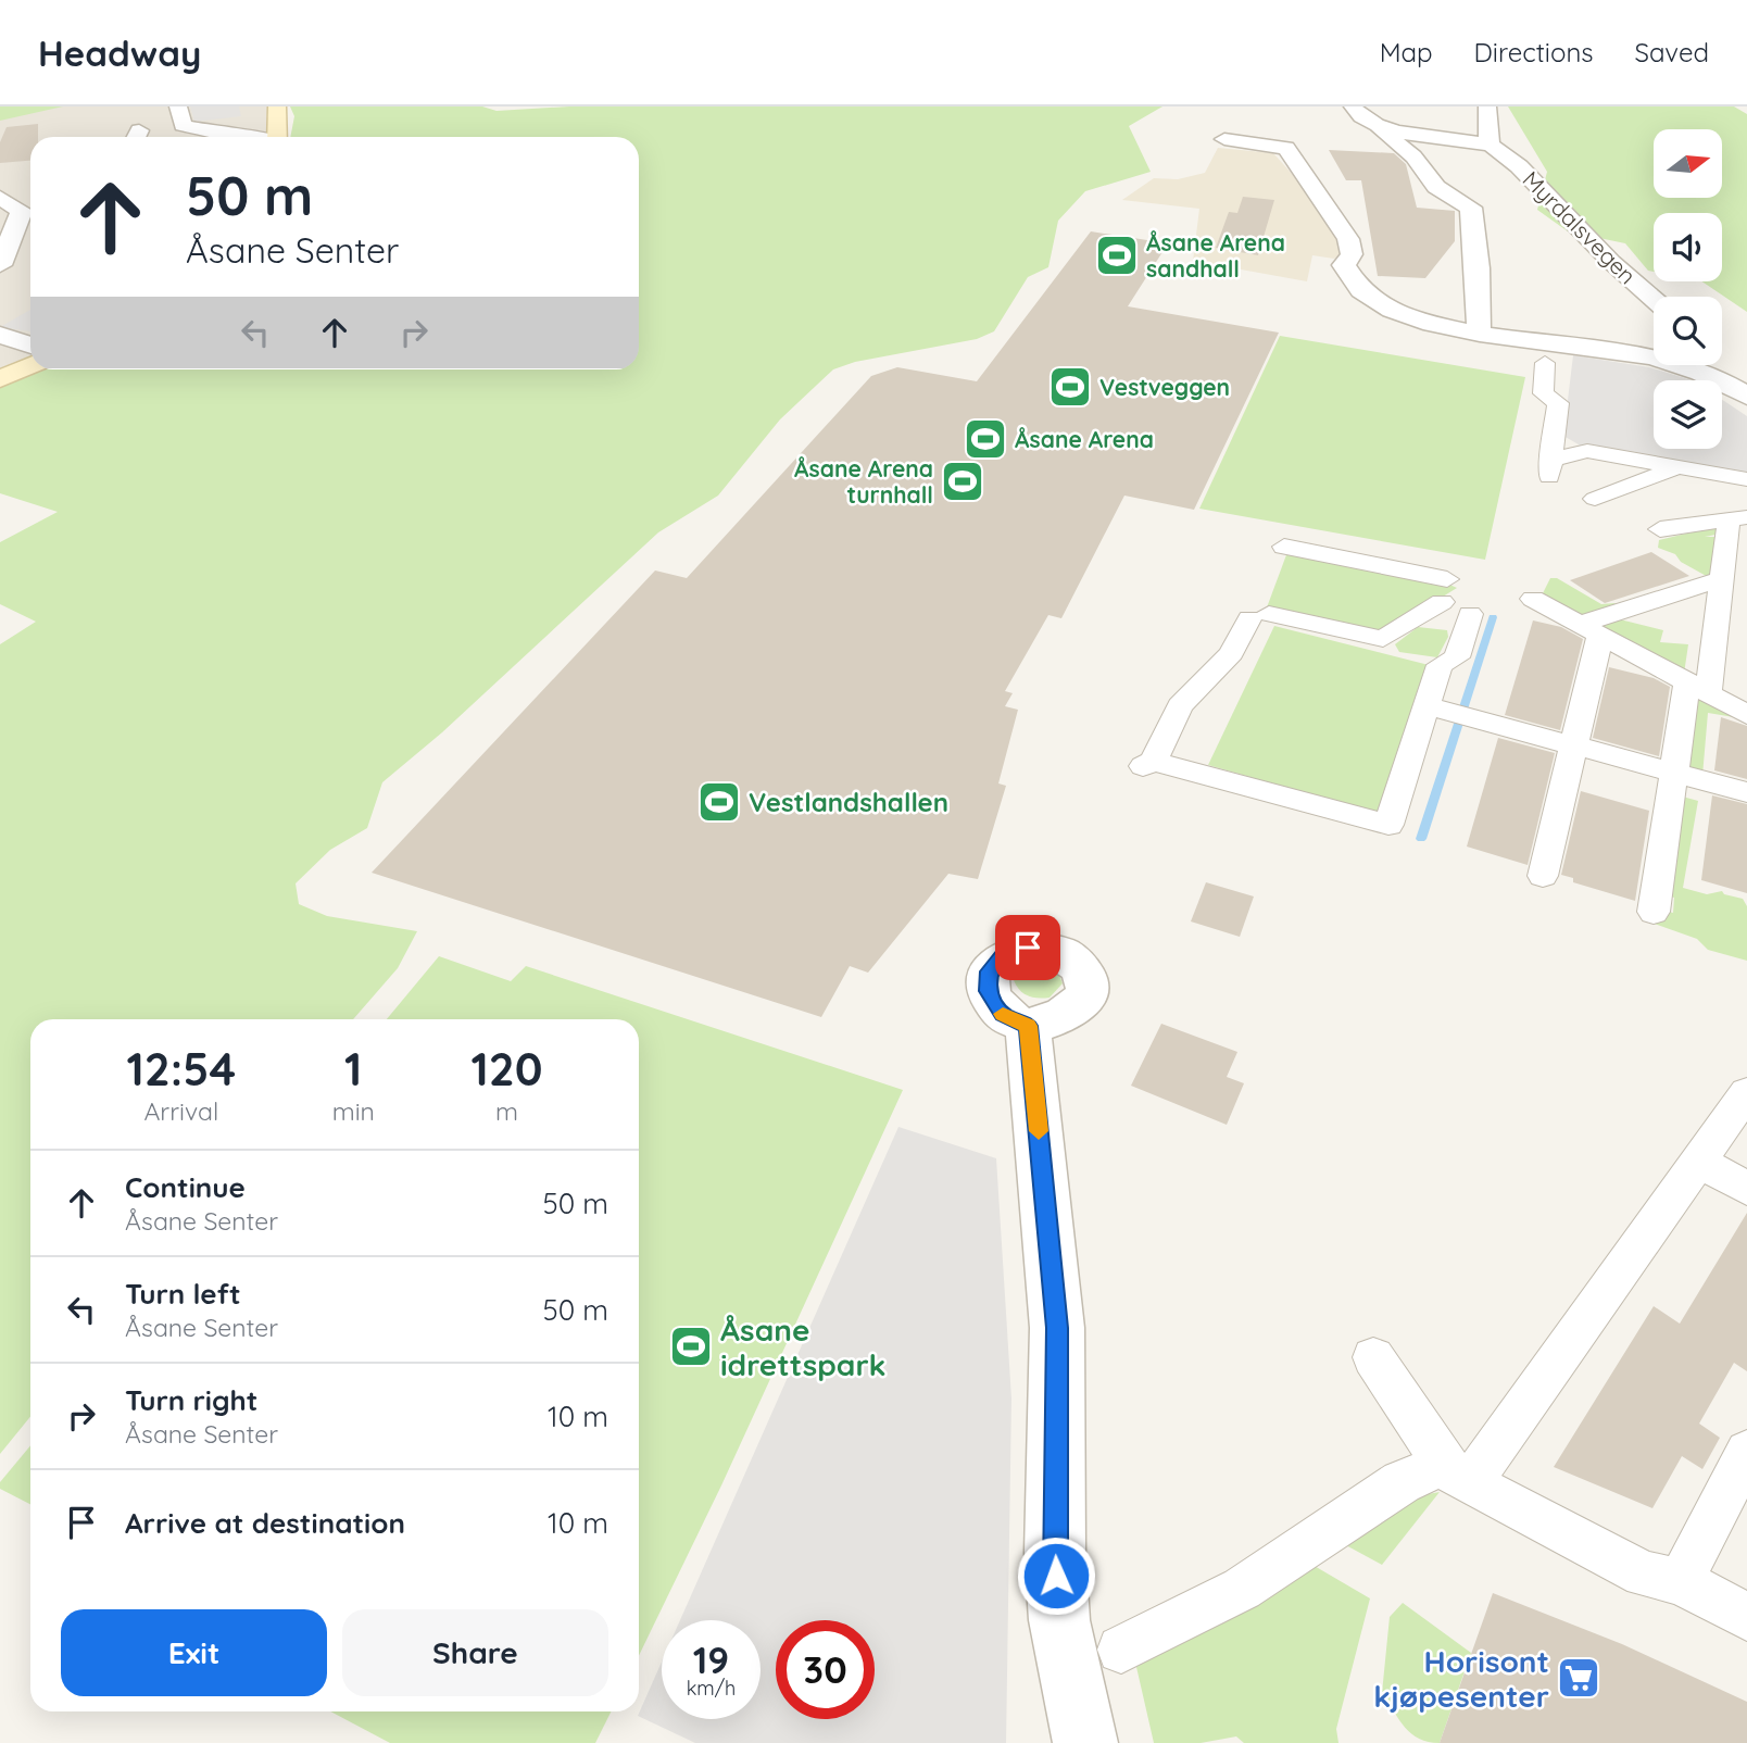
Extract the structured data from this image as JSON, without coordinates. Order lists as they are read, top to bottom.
{
  "streets": {
    "street": ["Myrdalsvegen"]
  },
  "places": {
    "sports": [
      "Åsane Arena sandhall",
      "Vestveggen",
      "Åsane Arena",
      "Åsane Arena turnhall",
      "Vestlandshallen",
      "Åsane idrettspark"
    ],
    "supermarket": ["Horisont kjøpesenter"]
  },
  "north": "right",
  "page": {
    "header": "Headway",
    "nav": ["Map", "Directions", "Saved"],
    "turn": ["50 m", "Åsane Senter"],
    "eta": [
      "12:54",
      "Arrival",
      "1",
      "min",
      "120",
      "m"
    ],
    "list": [
      {
        "name": "Continue",
        "note": "Åsane Senter",
        "value": "50 m"
      },
      {
        "name": "Turn left",
        "note": "Åsane Senter",
        "value": "50 m"
      },
      {
        "name": "Turn right",
        "note": "Åsane Senter",
        "value": "10 m"
      },
      {
        "name": "Arrive at destination",
        "value": "10 m"
      }
    ],
    "buttons": ["Exit", "Share"],
    "speed": "19 km/h",
    "limit": "30"
  }
}
